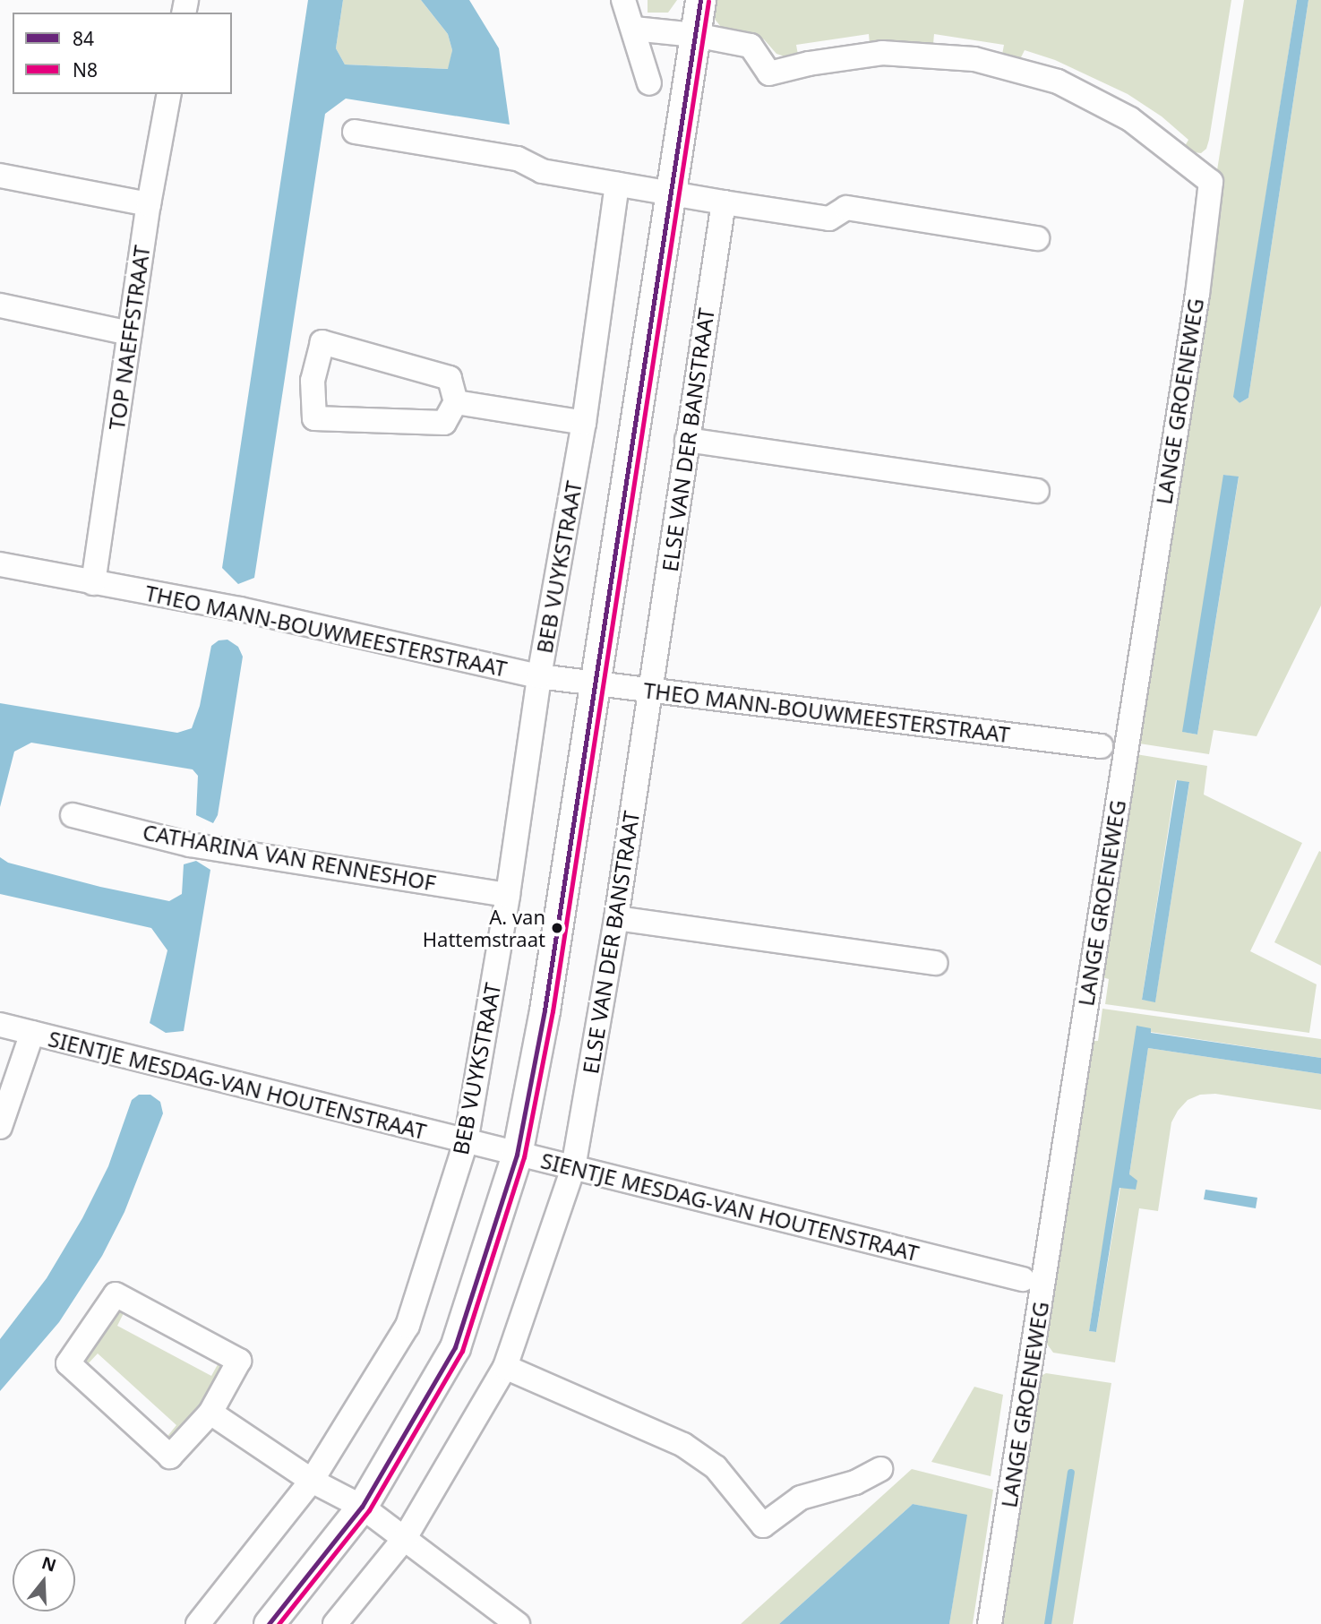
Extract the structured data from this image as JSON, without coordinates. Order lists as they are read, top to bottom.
{
  "streets": {
    "street": [
      "TOP NAEFFSTRAAT",
      "LANGE GROENEWEG",
      "ELSE VAN DER BANSTRAAT",
      "BEB VUYKSTRAAT",
      "THEO MANN-BOUWMEESTERSTRAAT",
      "CATHARINA VAN RENNESHOF",
      "SIENTJE MESDAG-VAN HOUTENSTRAAT"
    ]
  },
  "crossings": [
    ["TOP NAEFFSTRAAT", "THEO MANN-BOUWMEESTERSTRAAT"],
    ["ELSE VAN DER BANSTRAAT", "THEO MANN-BOUWMEESTERSTRAAT"],
    ["ELSE VAN DER BANSTRAAT", "SIENTJE MESDAG-VAN HOUTENSTRAAT"],
    ["BEB VUYKSTRAAT", "THEO MANN-BOUWMEESTERSTRAAT"],
    ["BEB VUYKSTRAAT", "CATHARINA VAN RENNESHOF"],
    ["BEB VUYKSTRAAT", "SIENTJE MESDAG-VAN HOUTENSTRAAT"]
  ],
  "places": ["A. van Hattemstraat"],
  "lines": ["transit line 84", "transit line N8"],
  "legend": ["84", "N8"],
  "north": "top"
}
